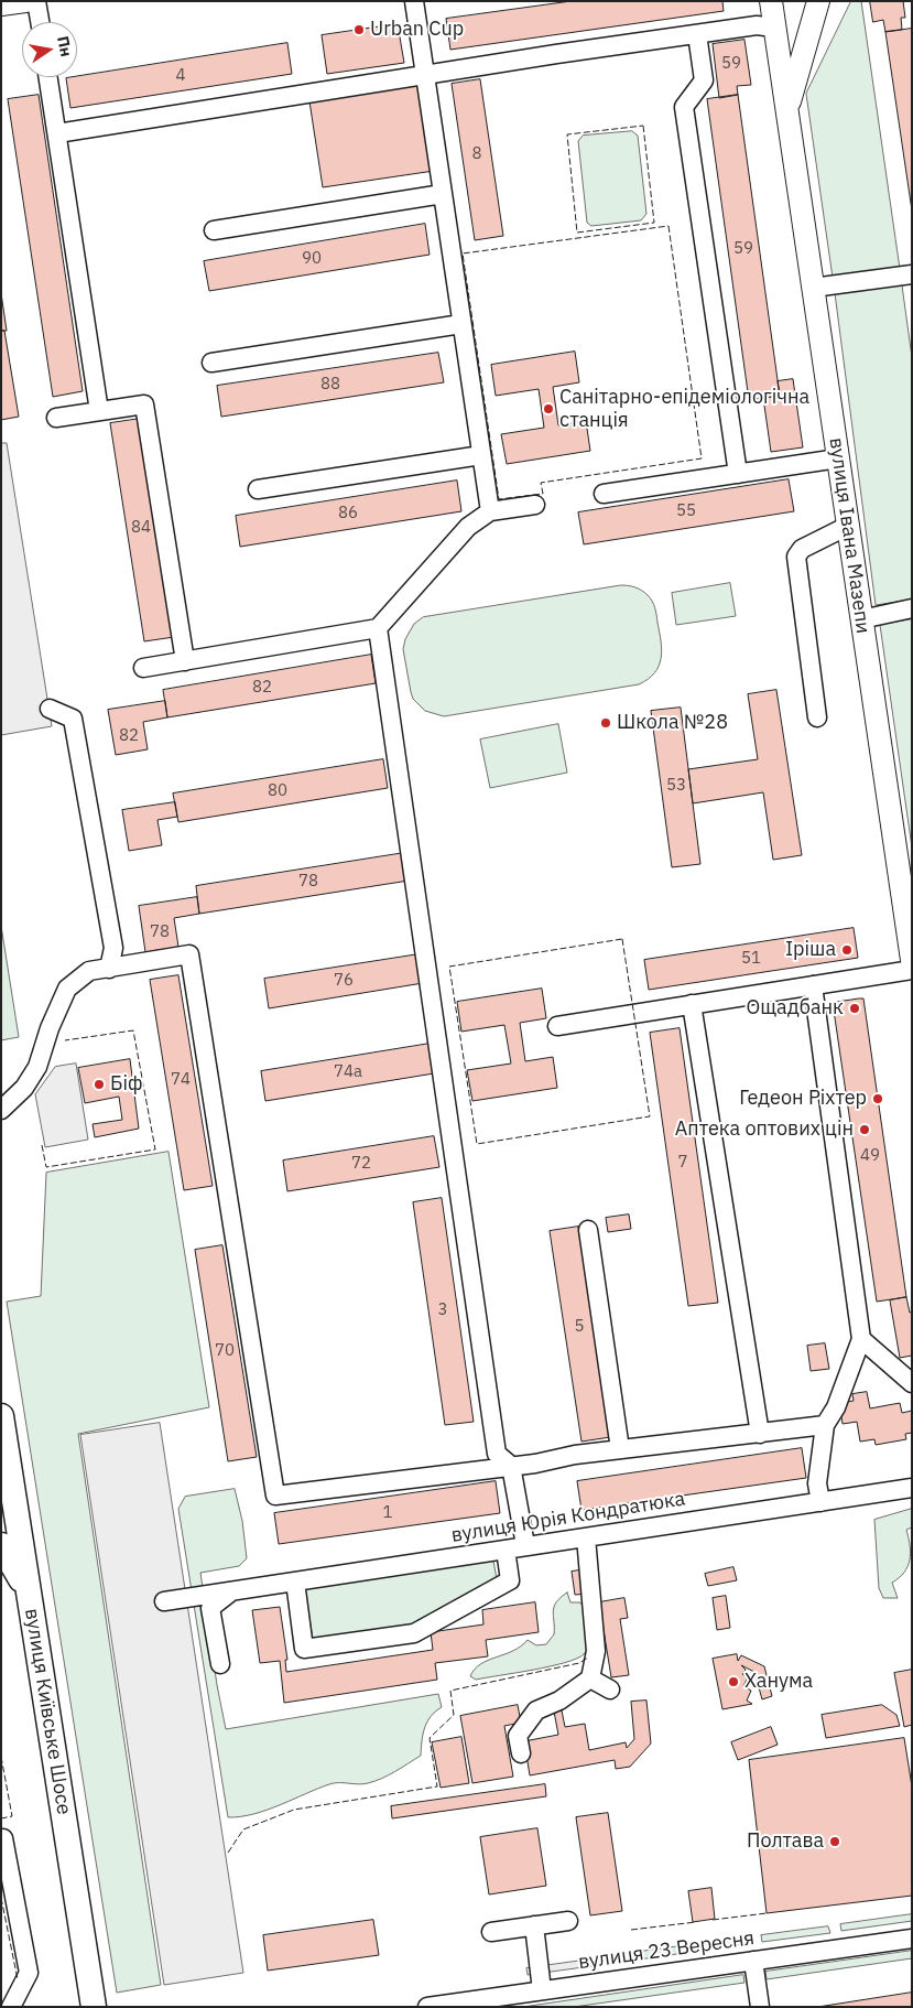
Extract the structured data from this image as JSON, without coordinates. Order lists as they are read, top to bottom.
{
  "streets": {
    "highway": ["вулиця Київське Шосе"],
    "main road": ["вулиця Івана Мазепи"],
    "street": ["вулиця Юрія Кондратюка", "вулиця 23 Вересня"]
  },
  "places": [
    "Urban Cup",
    "Санітарно-епідеміологічна станція",
    "Школа №28",
    "Іріша",
    "Ощадбанк",
    "Біф",
    "Гедеон Ріхтер",
    "Аптека оптових цін",
    "Ханума",
    "Полтава"
  ],
  "house_numbers": [
    "59",
    "4",
    "8",
    "59",
    "90",
    "88",
    "55",
    "86",
    "84",
    "82",
    "82",
    "53",
    "80",
    "78",
    "78",
    "51",
    "76",
    "74а",
    "74",
    "49",
    "7",
    "72",
    "3",
    "5",
    "70",
    "1"
  ],
  "north": "right"
}
